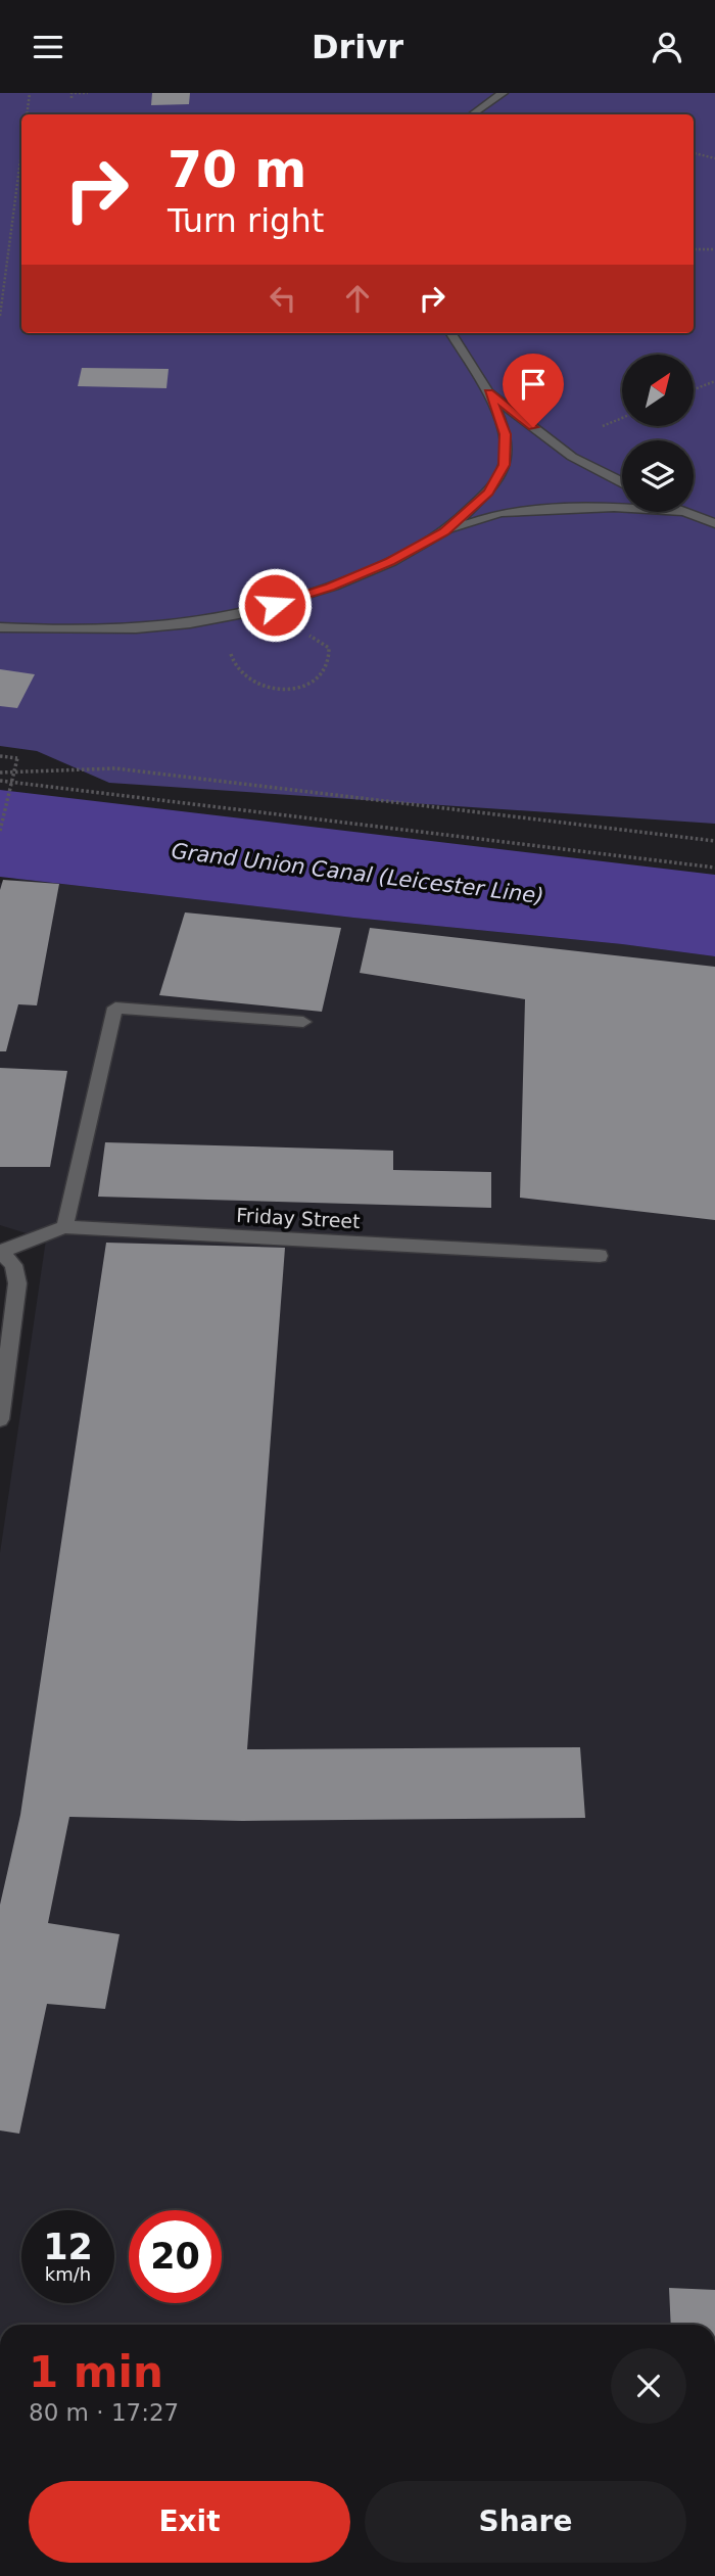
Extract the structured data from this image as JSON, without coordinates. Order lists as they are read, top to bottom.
{
  "streets": {
    "street": ["Friday Street"]
  },
  "water": ["Grand Union Canal (Leicester Line)"],
  "north": "top right",
  "page": {
    "header": "Drivr",
    "turn": ["70 m", "Turn right"],
    "speed": "12 km/h",
    "limit": "20",
    "heading": ["1 min", "80 m · 17:27"],
    "buttons": ["Exit", "Share"]
  }
}
